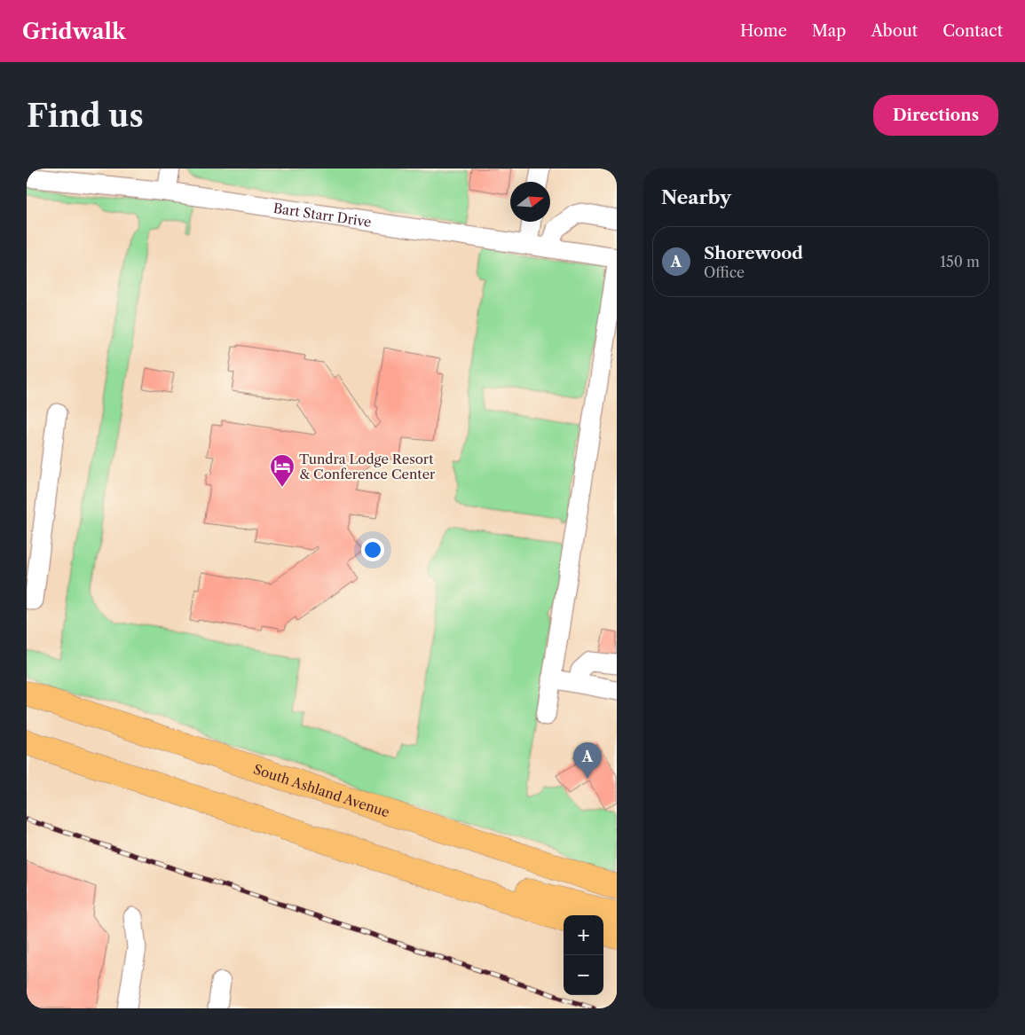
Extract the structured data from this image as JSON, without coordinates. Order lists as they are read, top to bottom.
{
  "streets": {
    "main road": ["South Ashland Avenue"],
    "street": ["Bart Starr Drive"]
  },
  "places": {
    "hotel": ["Tundra Lodge Resort & Conference Center"]
  },
  "north": "right",
  "page": {
    "header": "Gridwalk",
    "nav": [
      "Home",
      "Map",
      "About",
      "Contact"
    ],
    "buttons": "Directions",
    "title": "Find us",
    "heading": "Nearby",
    "list": [
      {
        "mark": "A",
        "name": "Shorewood",
        "note": "Office",
        "value": "150 m"
      }
    ],
    "pins": "A",
    "map_buttons": ["+", "−"]
  }
}
